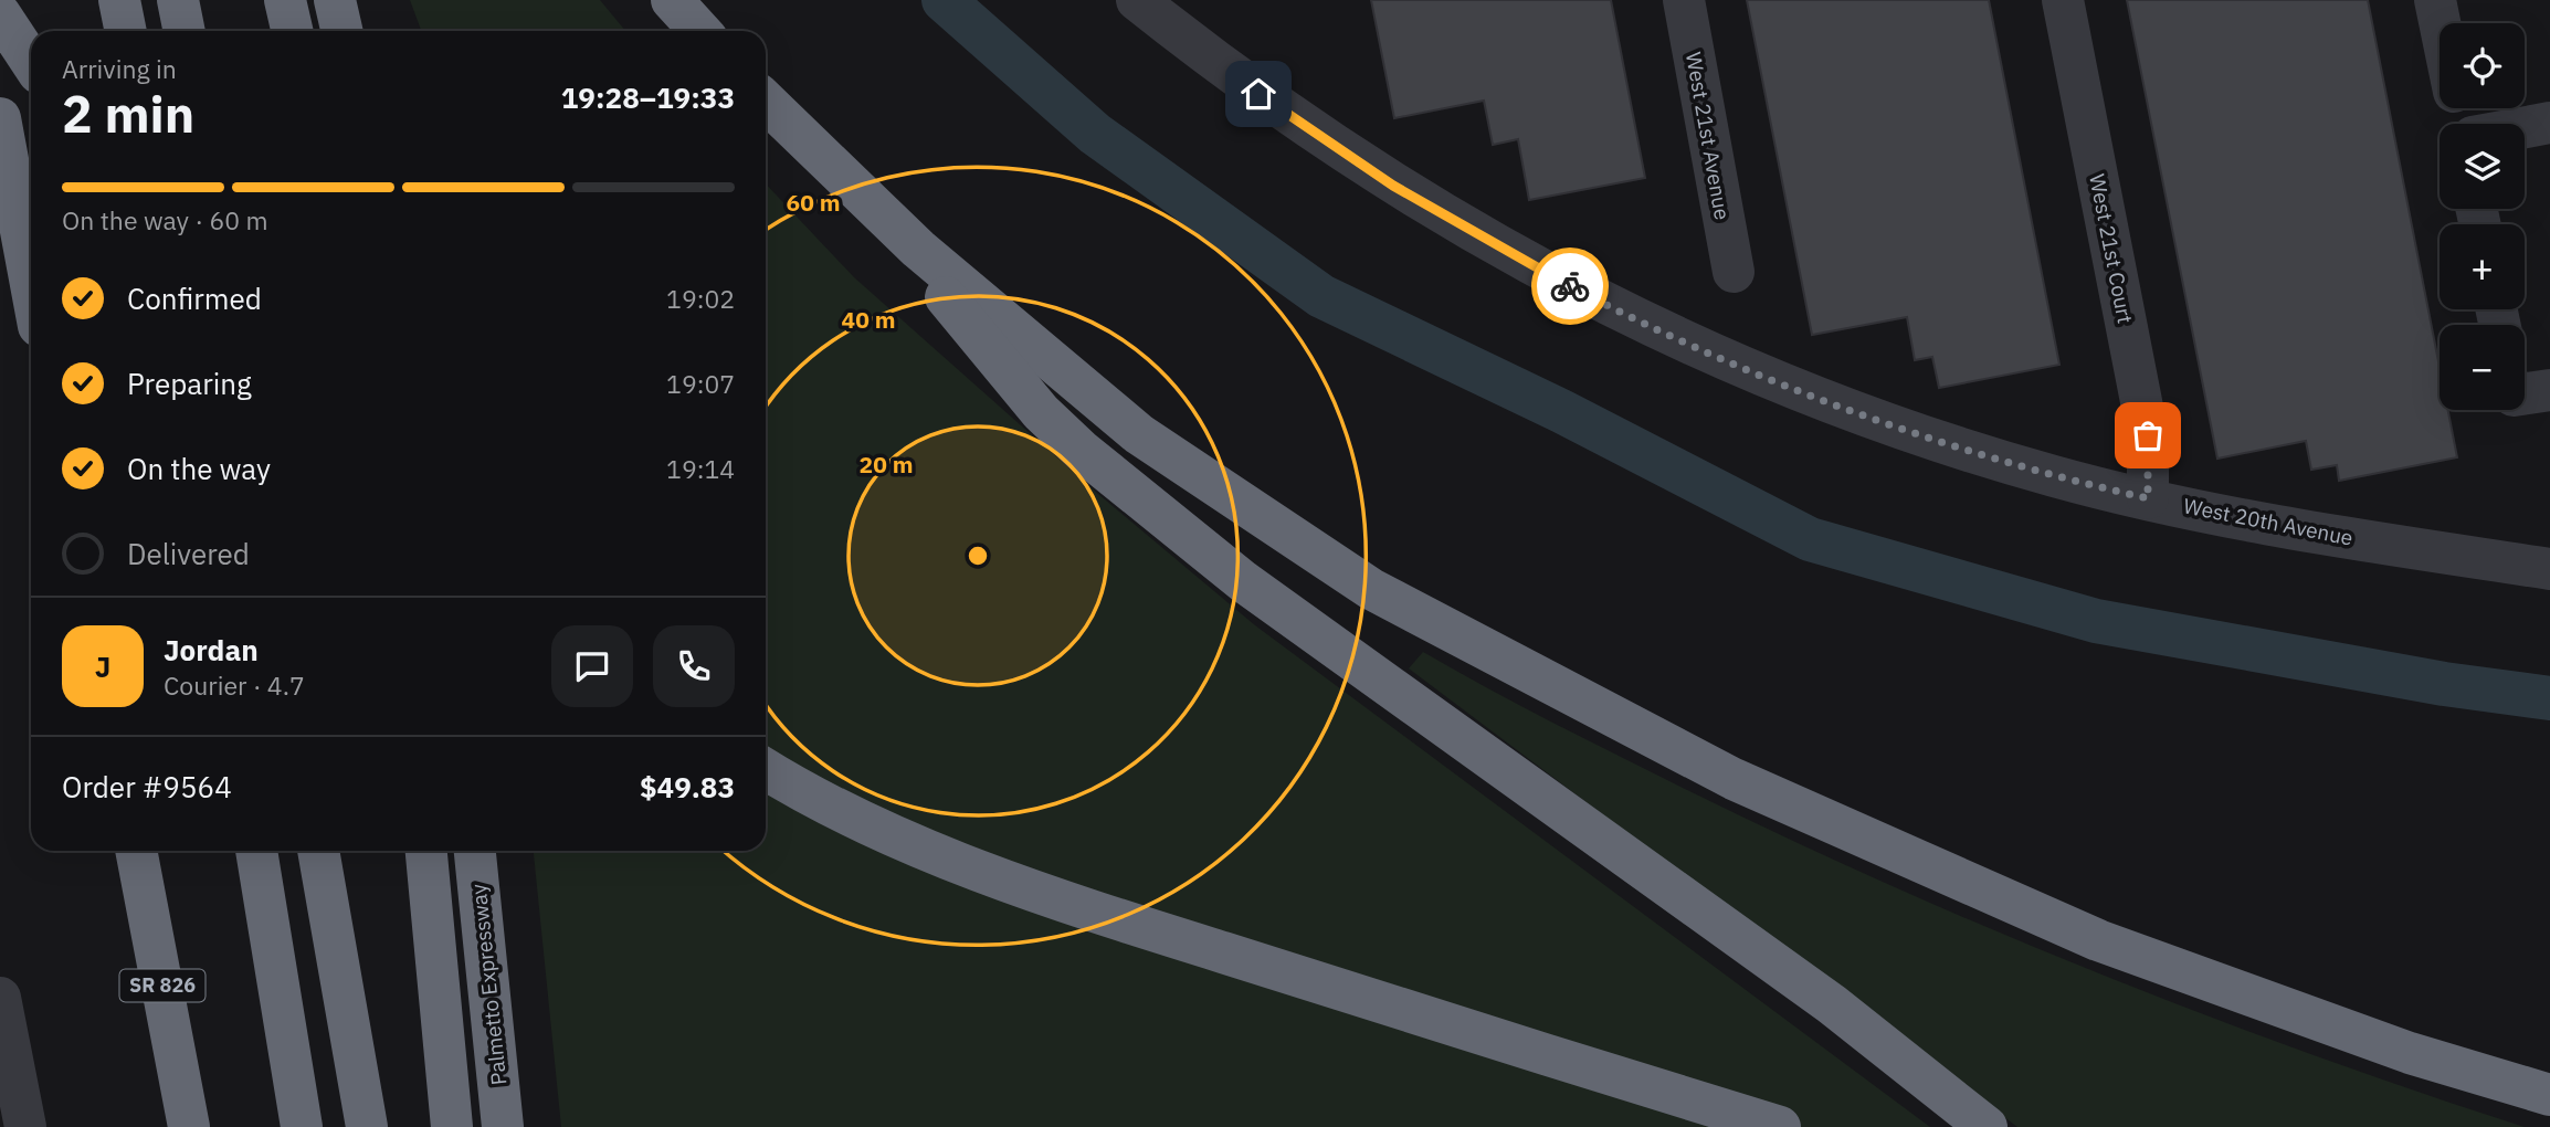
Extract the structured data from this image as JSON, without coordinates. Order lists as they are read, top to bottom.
{
  "streets": {
    "highway": ["Palmetto Expressway", "SR 826"],
    "street": ["West 21st Avenue", "West 21st Court", "West 20th Avenue"]
  },
  "crossings": [
    ["West 21st Court", "West 20th Avenue"]
  ],
  "page": {
    "map_buttons": ["+", "−"],
    "heading": ["2 min", "Arriving in", "19:28–19:33"],
    "panel": [
      "Jordan",
      "Courier · 4.7",
      "Order #9564",
      "$49.83"
    ],
    "bar": "On the way · 60 m",
    "list": [
      ["Confirmed", "19:02"],
      ["Preparing", "19:07"],
      ["On the way", "19:14"],
      "Delivered"
    ],
    "round": "J"
  },
  "rings": ["60 m", "40 m", "20 m"]
}
